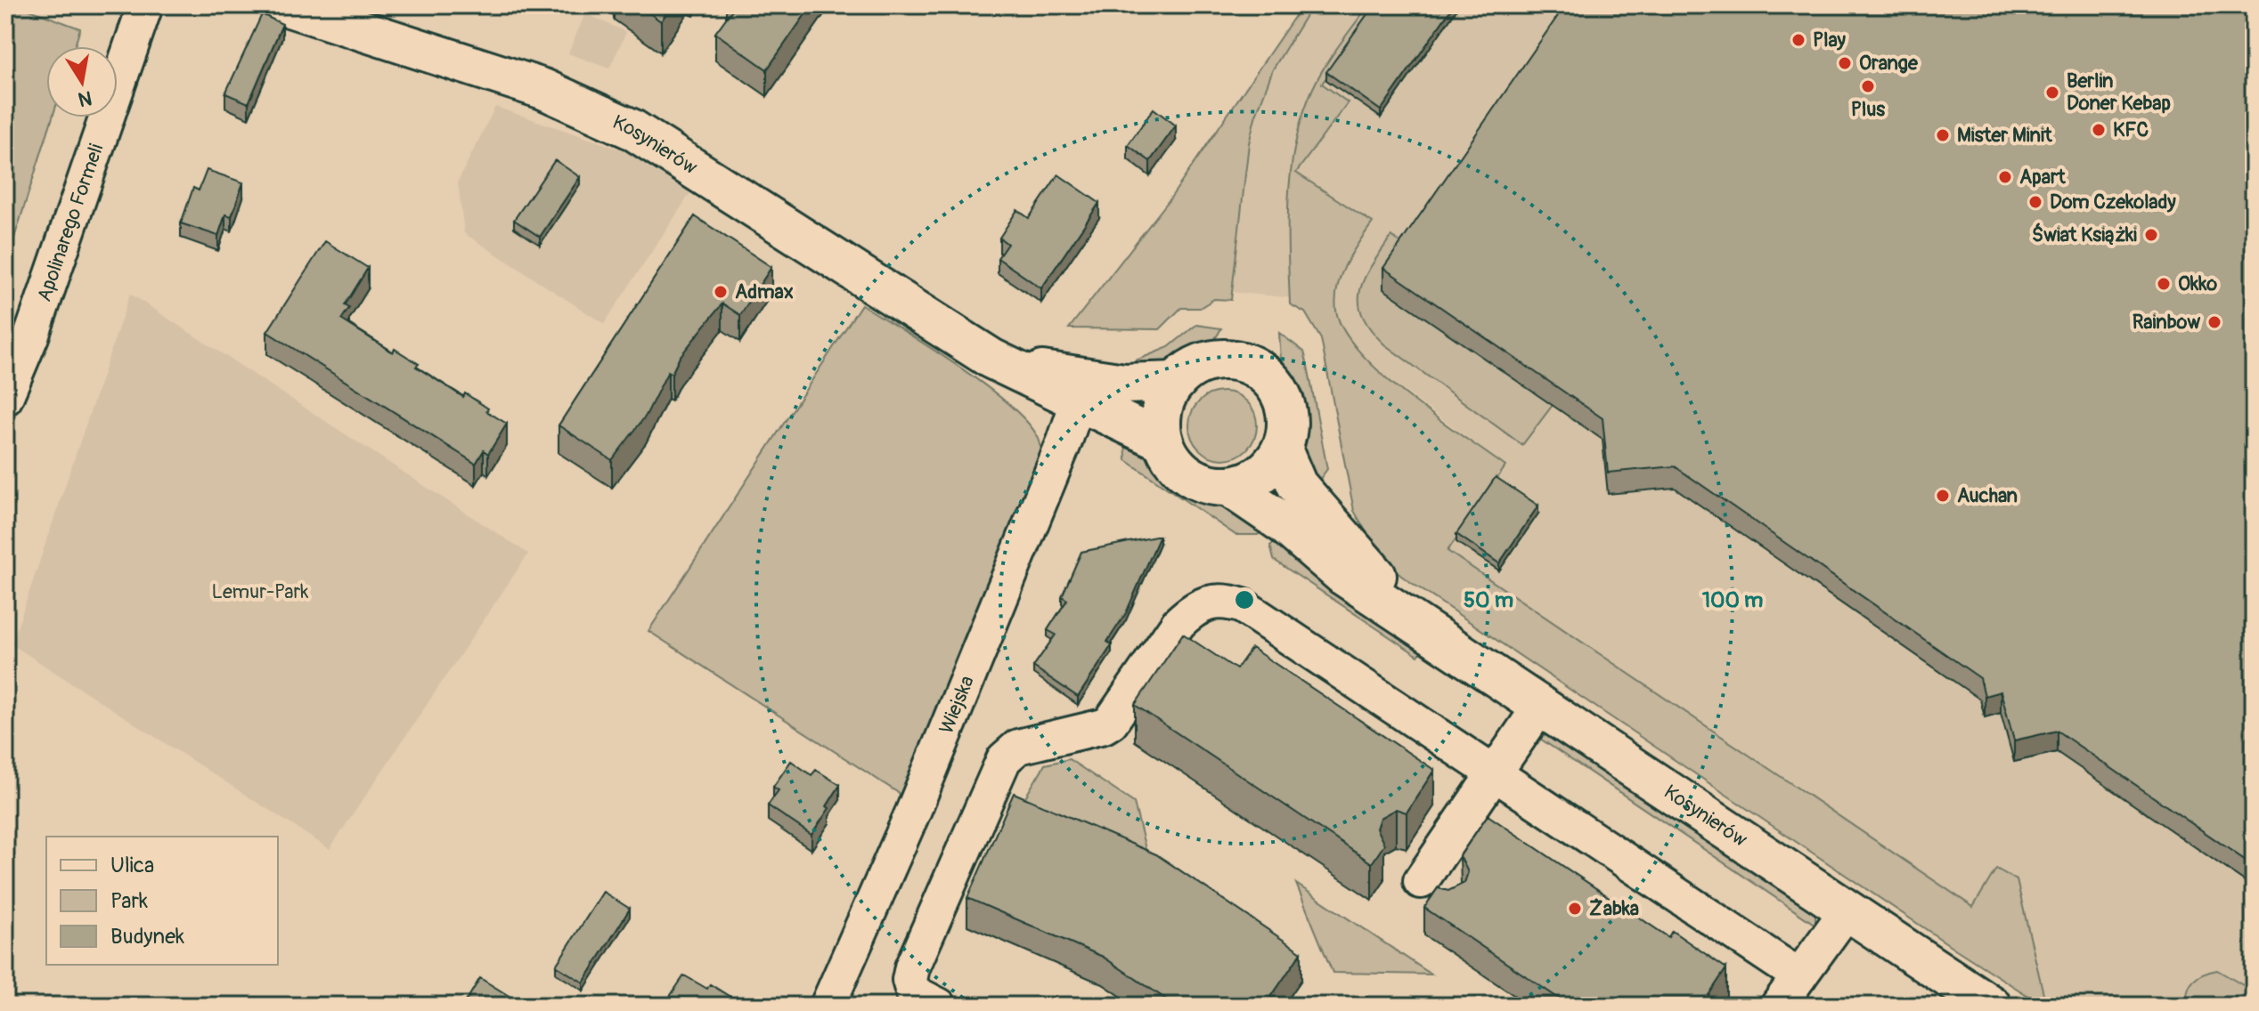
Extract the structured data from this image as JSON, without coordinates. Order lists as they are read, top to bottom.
{
  "streets": {
    "main road": ["Kosynierów"],
    "street": ["Apolinarego Formeli", "Wiejska"]
  },
  "crossings": [
    ["Kosynierów", "Wiejska"]
  ],
  "parks": ["Lemur-Park"],
  "places": [
    "Play",
    "Orange",
    "Plus",
    "Berlin Doner Kebap",
    "KFC",
    "Mister Minit",
    "Apart",
    "Dom Czekolady",
    "Świat Książki",
    "Okko",
    "Admax",
    "Rainbow",
    "Auchan",
    "Żabka"
  ],
  "legend": ["Ulica", "Park", "Budynek"],
  "north": "bottom",
  "rings": ["50 m", "100 m"]
}
